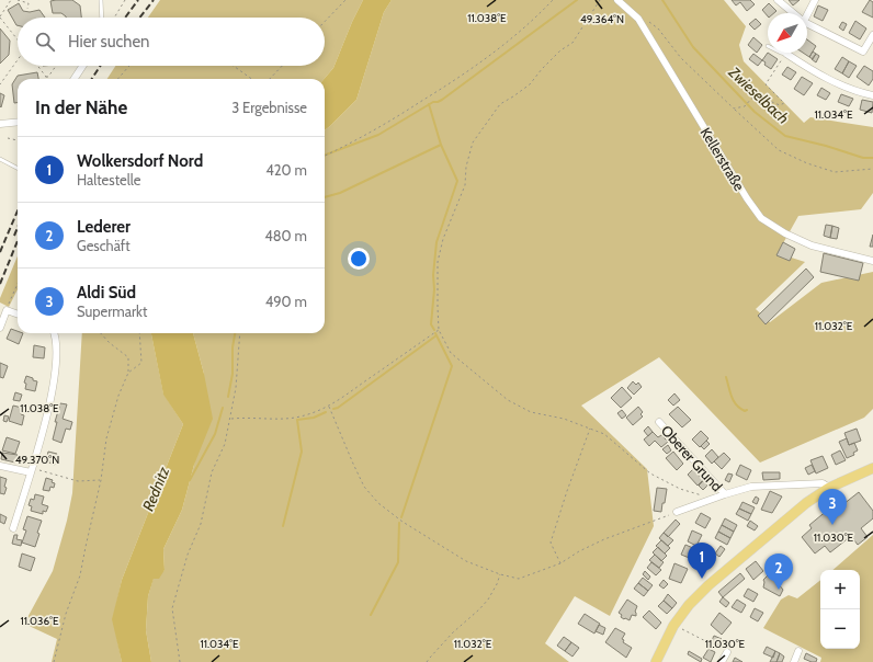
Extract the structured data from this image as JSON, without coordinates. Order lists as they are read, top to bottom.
{
  "streets": {
    "street": ["Kellerstraße", "Oberer Grund"]
  },
  "water": ["Zwieselbach", "Rednitz"],
  "north": "bottom left",
  "page": {
    "search": "Hier suchen",
    "heading": ["In der Nähe", "3 Ergebnisse"],
    "list": [
      {
        "mark": "1",
        "name": "Wolkersdorf Nord",
        "note": "Haltestelle",
        "value": "420 m"
      },
      {
        "mark": "2",
        "name": "Lederer",
        "note": "Geschäft",
        "value": "480 m"
      },
      {
        "mark": "3",
        "name": "Aldi Süd",
        "note": "Supermarkt",
        "value": "490 m"
      }
    ],
    "pins": ["3", "1", "2"],
    "map_buttons": ["+", "−"]
  },
  "coordinates": [
    "11.038°E",
    "49.364°N",
    "11.034°E",
    "11.032°E",
    "49.370°N",
    "11.030°E",
    "11.036°E"
  ]
}
